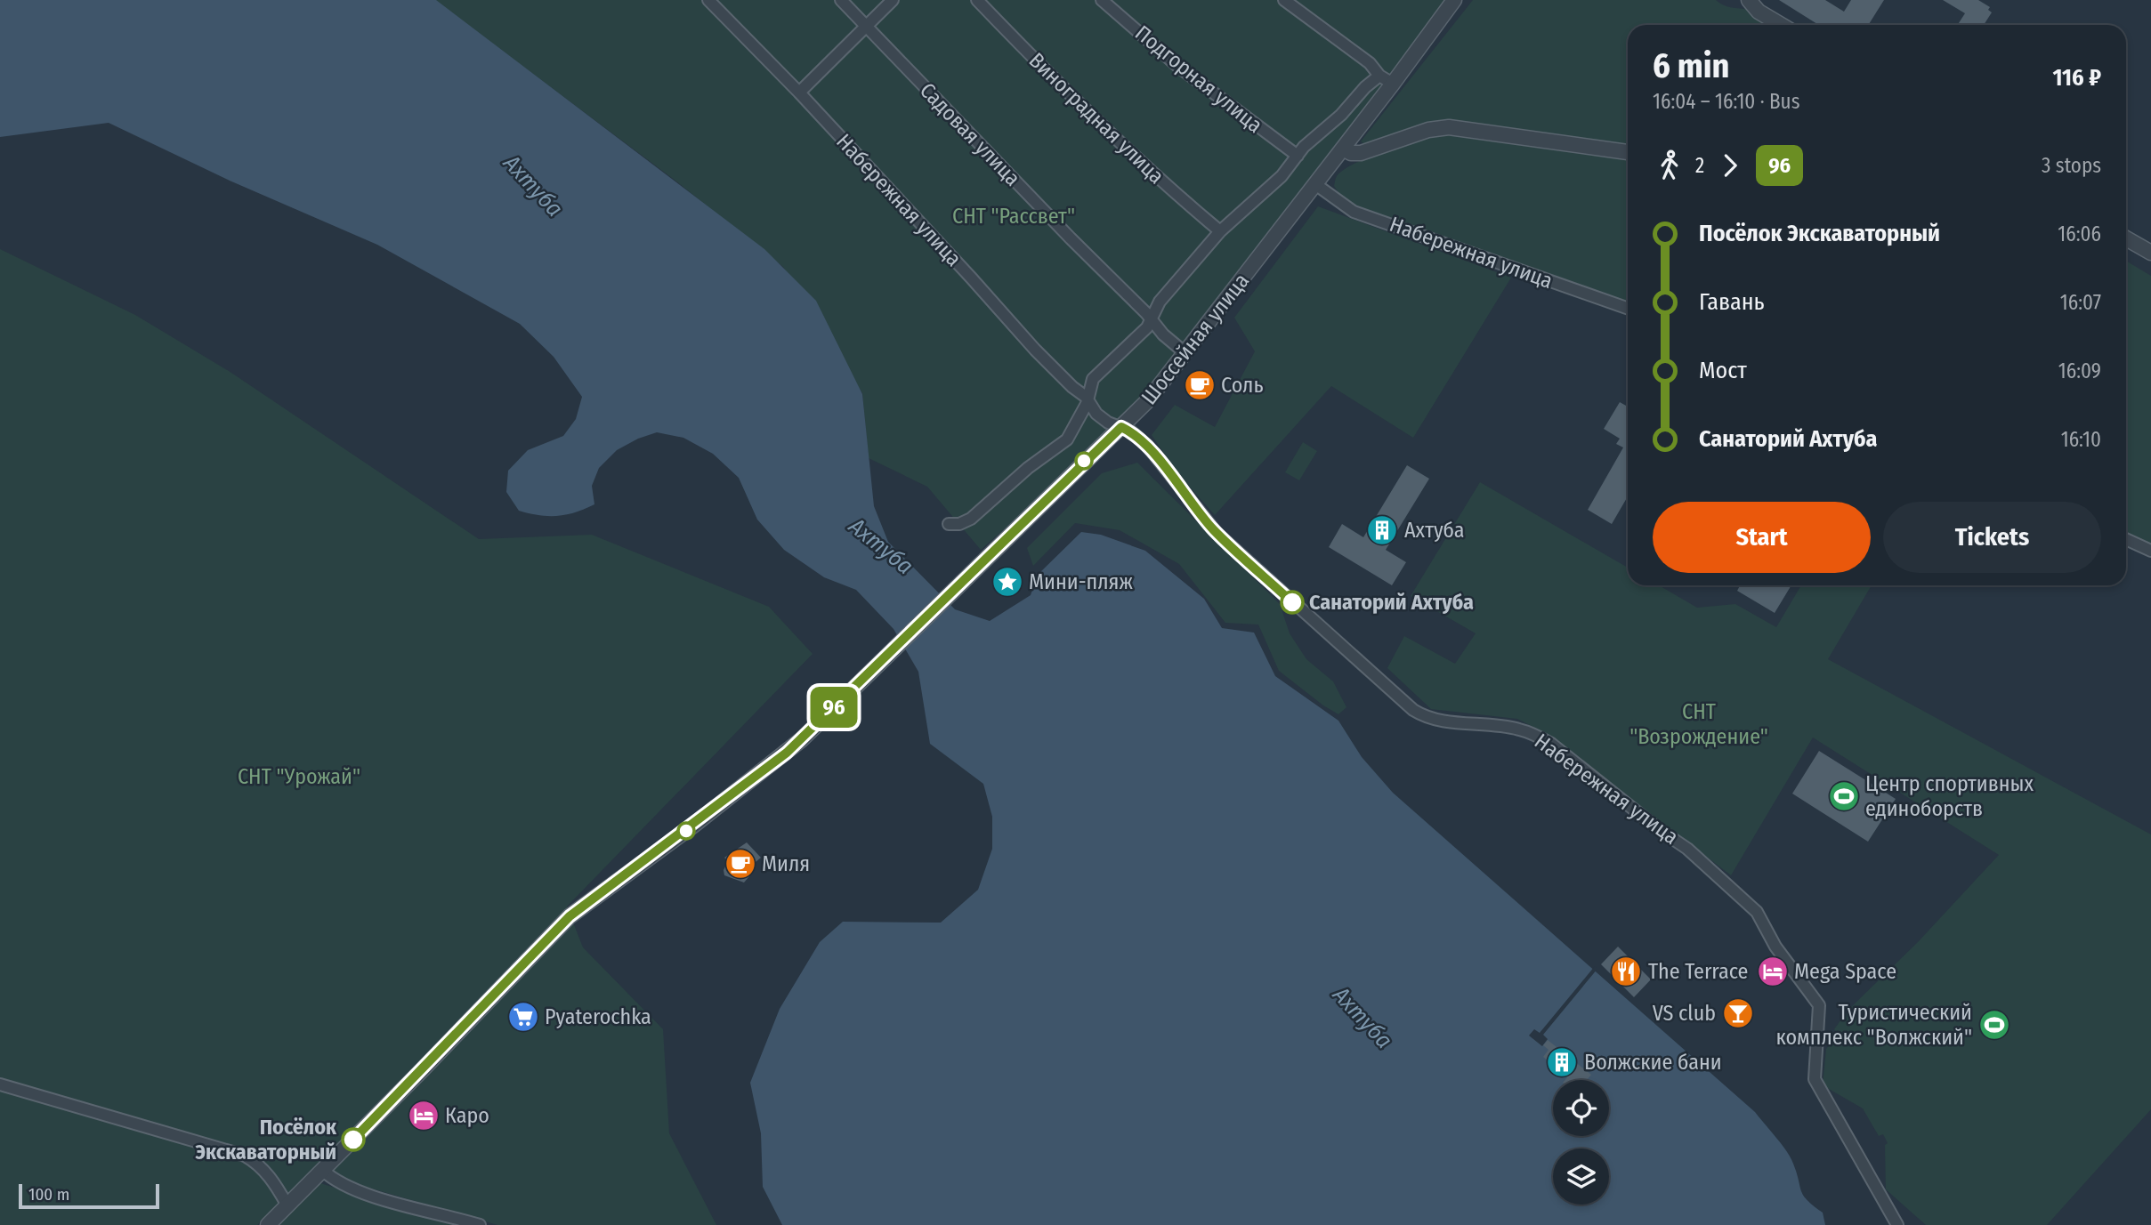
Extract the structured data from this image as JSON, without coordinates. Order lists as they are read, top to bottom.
{
  "streets": {
    "street": [
      "Подгорная улица",
      "Виноградная улица",
      "Садовая улица",
      "Набережная улица",
      "Шоссейная улица"
    ]
  },
  "crossings": [
    ["Садовая улица", "Шоссейная улица"],
    ["Набережная улица", "Шоссейная улица"]
  ],
  "water": ["Ахтуба"],
  "parks": ["СНТ \"Рассвет\"", "СНТ \"Возрождение\"", "СНТ \"Урожай\""],
  "places": {
    "cafe": ["Соль", "Миля"],
    "building": ["Ахтуба", "Волжские бани"],
    "place": ["Мини-пляж"],
    "other": ["Санаторий Ахтуба", "Посёлок Экскаваторный"],
    "sports": ["Центр спортивных единоборств", "Туристический комплекс \"Волжский\""],
    "restaurant": ["The Terrace"],
    "hotel": ["Mega Space", "Каро"],
    "bar": ["VS club"],
    "supermarket": ["Pyaterochka"]
  },
  "lines": ["bus line 96"],
  "scale_bar": "100 m",
  "page": {
    "on_map": "96",
    "heading": ["6 min", "16:04 – 16:10 · Bus", "116 ₽"],
    "legs": ["2", "96", "3 stops"],
    "list": [
      {
        "name": "Посёлок Экскаваторный",
        "value": "16:06"
      },
      {
        "name": "Гавань",
        "value": "16:07"
      },
      {
        "name": "Мост",
        "value": "16:09"
      },
      {
        "name": "Санаторий Ахтуба",
        "value": "16:10"
      }
    ],
    "buttons": ["Start", "Tickets"],
    "scale": "100 m"
  }
}
